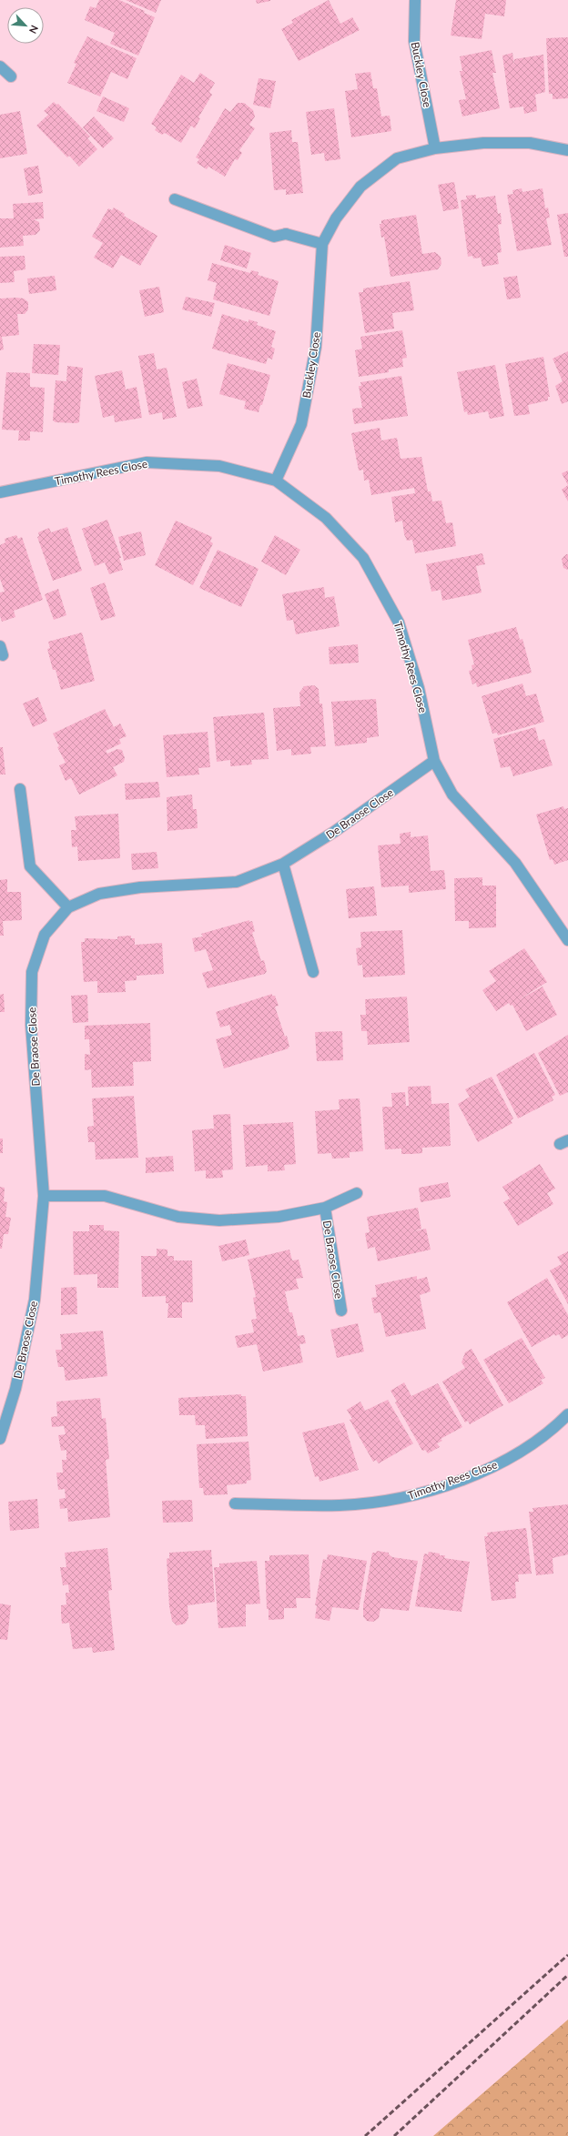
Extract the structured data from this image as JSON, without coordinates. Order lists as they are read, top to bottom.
{
  "streets": {
    "street": ["Buckley Close", "Timothy Rees Close", "De Braose Close"]
  },
  "crossings": [
    ["Buckley Close", "Timothy Rees Close"],
    ["Timothy Rees Close", "De Braose Close"]
  ],
  "north": "bottom right"
}
